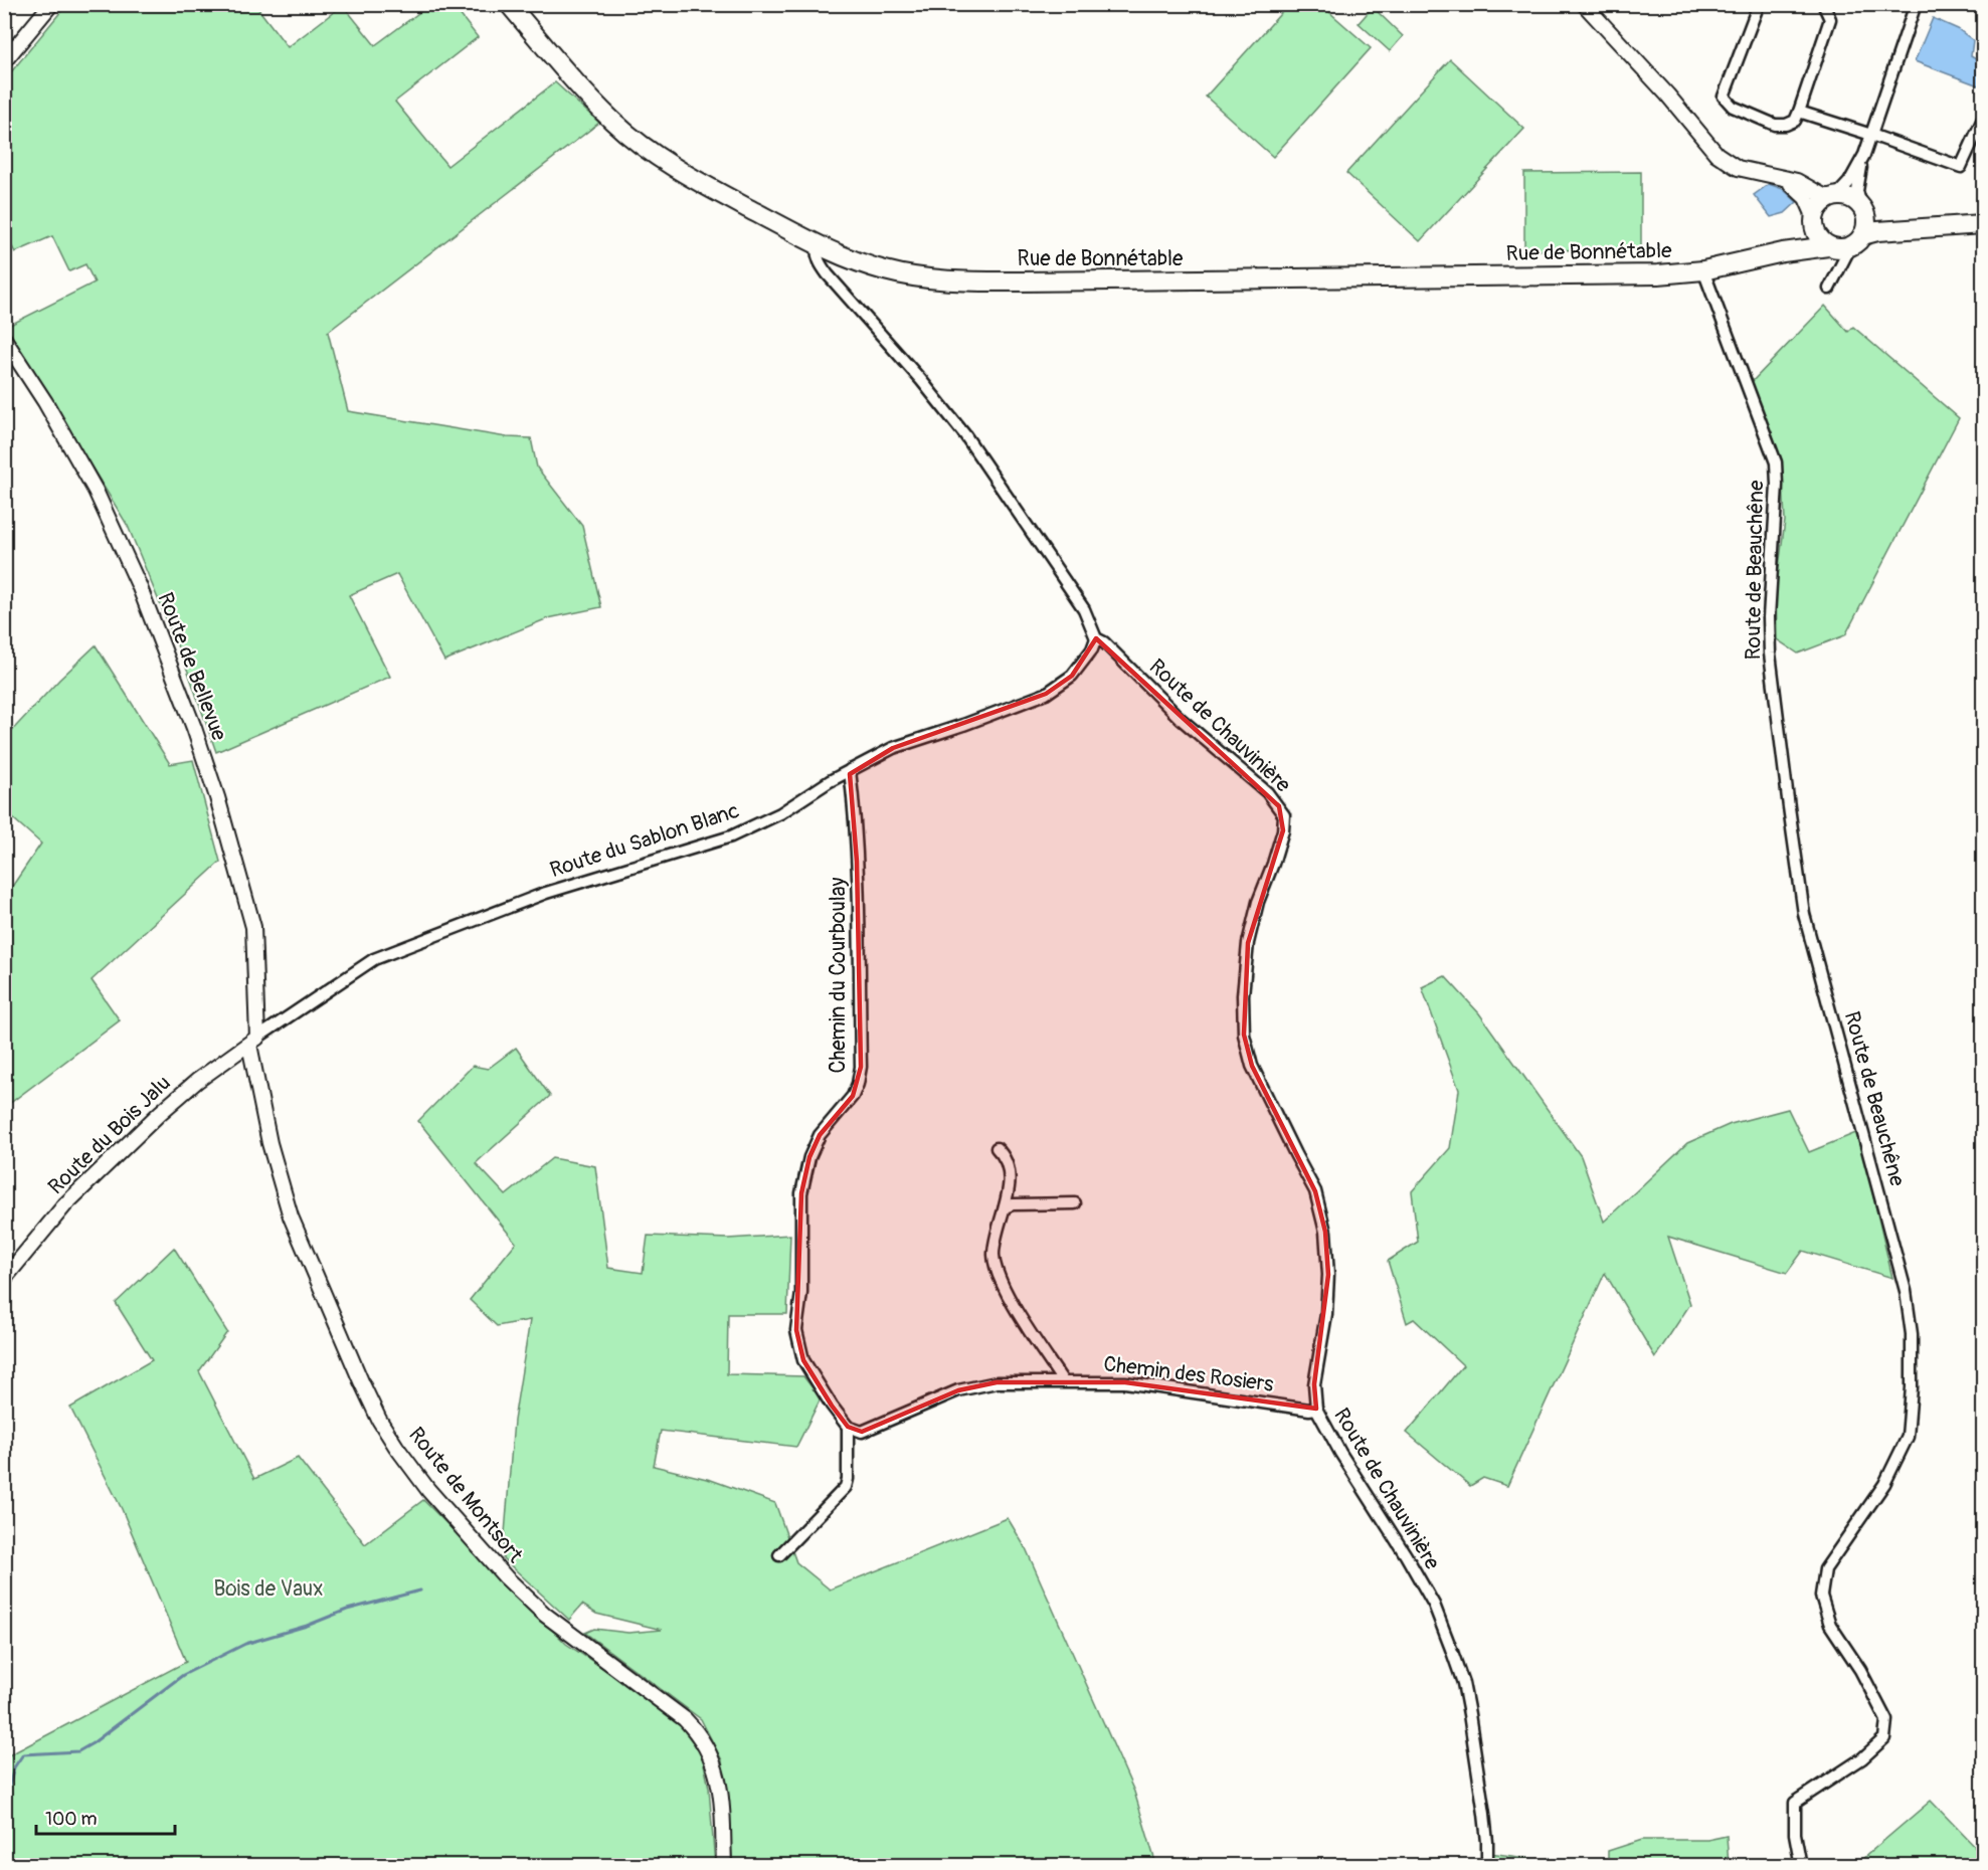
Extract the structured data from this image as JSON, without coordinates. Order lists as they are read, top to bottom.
{
  "streets": {
    "main road": ["Rue de Bonnétable"],
    "street": [
      "Route de Beauchêne",
      "Route de Bellevue",
      "Route de Chauvinière",
      "Route du Sablon Blanc",
      "Chemin du Courboulay",
      "Route du Bois Jalu",
      "Chemin des Rosiers",
      "Route de Montsort"
    ]
  },
  "crossings": [
    ["Rue de Bonnétable", "Route de Beauchêne"],
    ["Rue de Bonnétable", "Route de Chauvinière"],
    ["Route de Bellevue", "Route du Sablon Blanc"],
    ["Route de Bellevue", "Route du Bois Jalu"],
    ["Route de Bellevue", "Route de Montsort"],
    ["Route de Chauvinière", "Route du Sablon Blanc"],
    ["Route de Chauvinière", "Chemin des Rosiers"],
    ["Route du Sablon Blanc", "Chemin du Courboulay"],
    ["Route du Sablon Blanc", "Route du Bois Jalu"],
    ["Route du Sablon Blanc", "Route de Montsort"],
    ["Chemin du Courboulay", "Chemin des Rosiers"],
    ["Route du Bois Jalu", "Route de Montsort"]
  ],
  "parks": ["Bois de Vaux"],
  "scale_bar": "100 m"
}
